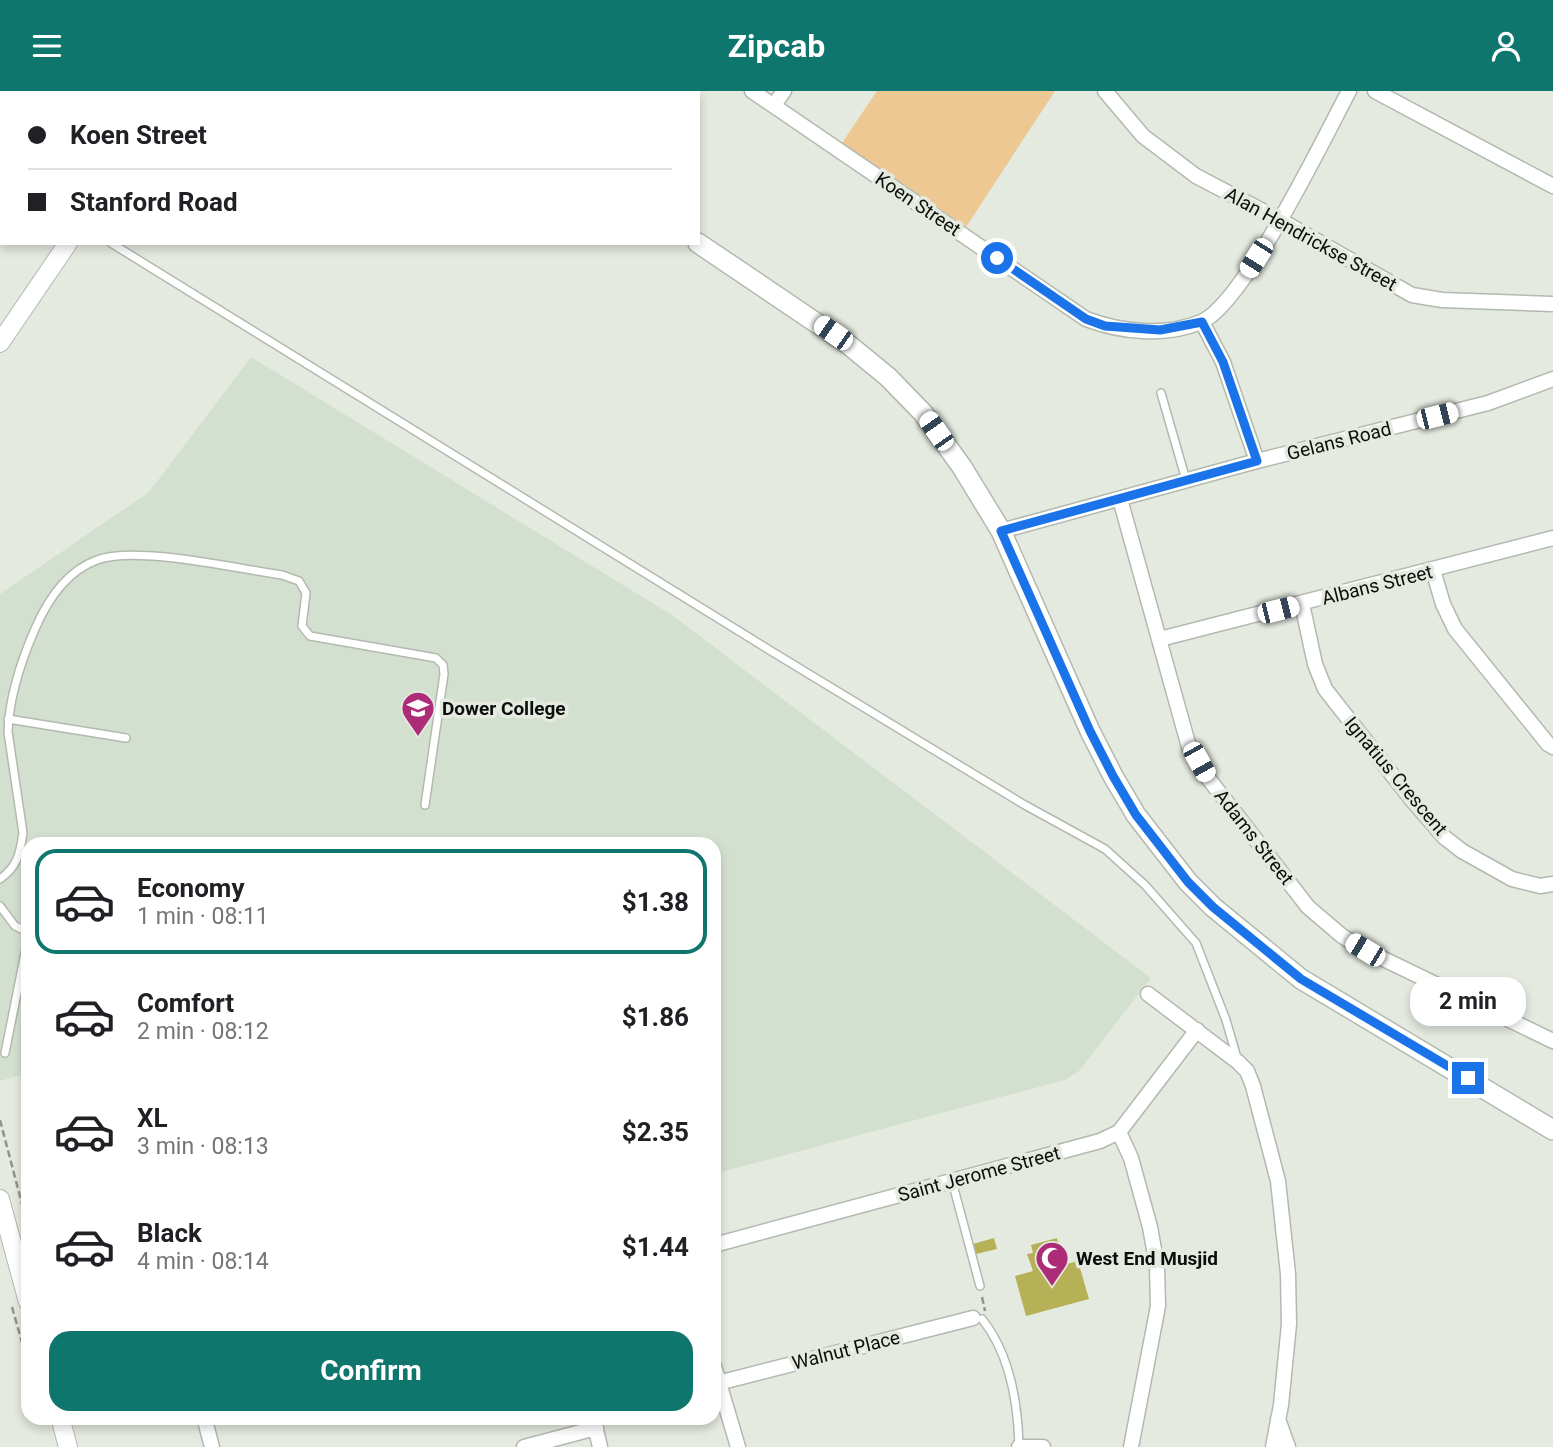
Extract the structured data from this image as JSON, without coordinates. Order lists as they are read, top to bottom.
{
  "streets": {
    "street": [
      "Koen Street",
      "Alan Hendrickse Street",
      "Gelans Road",
      "Albans Street",
      "Ignatius Crescent",
      "Adams Street",
      "Saint Jerome Street",
      "Walnut Place"
    ]
  },
  "crossings": [
    ["Gelans Road", "Adams Street"],
    ["Albans Street", "Ignatius Crescent"],
    ["Albans Street", "Adams Street"]
  ],
  "places": {
    "school or university": ["Dower College"],
    "mosque": ["West End Musjid"]
  },
  "page": {
    "header": "Zipcab",
    "banner": ["Koen Street", "Stanford Road"],
    "list": [
      {
        "name": "Economy",
        "note": "1 min · 08:11",
        "value": "$1.38"
      },
      {
        "name": "Comfort",
        "note": "2 min · 08:12",
        "value": "$1.86"
      },
      {
        "name": "XL",
        "note": "3 min · 08:13",
        "value": "$2.35"
      },
      {
        "name": "Black",
        "note": "4 min · 08:14",
        "value": "$1.44"
      }
    ],
    "bubble": "2 min",
    "buttons": "Confirm"
  }
}
